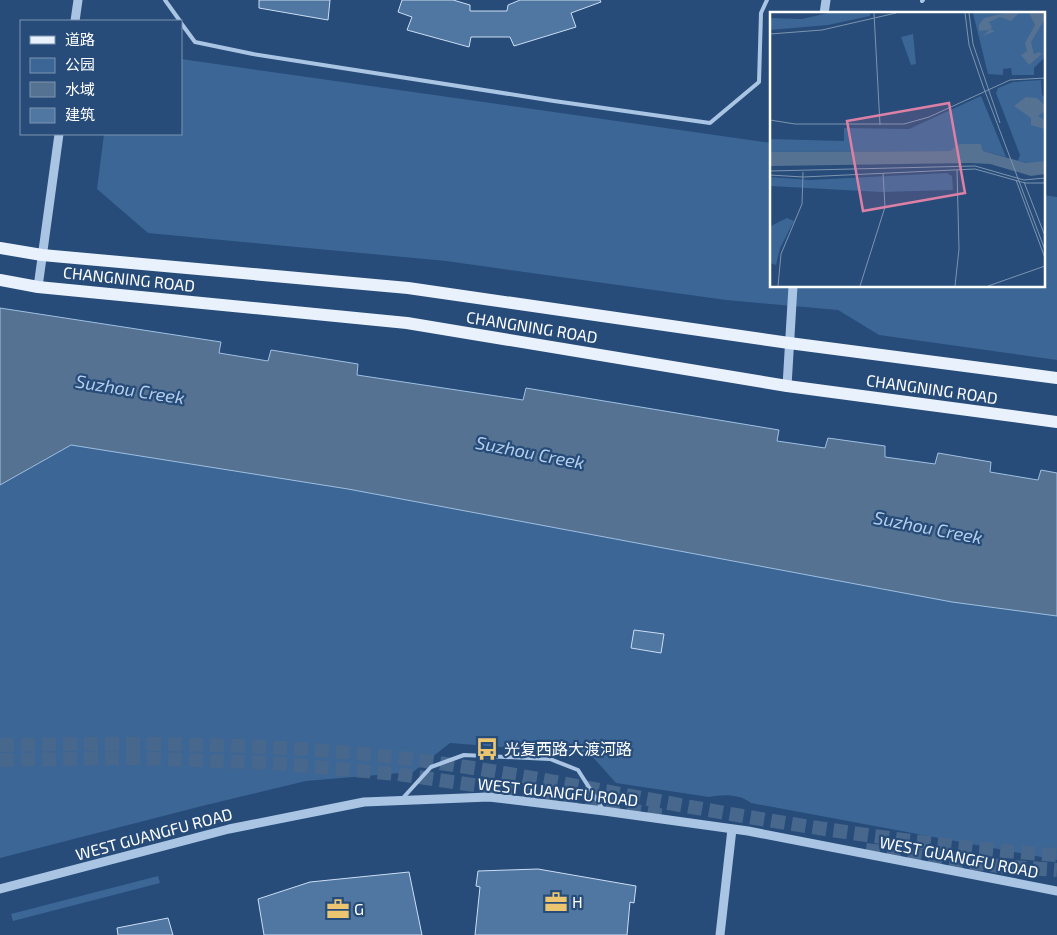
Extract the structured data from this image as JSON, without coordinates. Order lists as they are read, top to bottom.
{
  "streets": {
    "main road": ["CHANGNING ROAD"],
    "street": ["WEST GUANGFU ROAD"]
  },
  "water": ["Suzhou Creek"],
  "places": {
    "bus stop": ["光复西路大渡河路"],
    "office": ["H", "G"]
  },
  "legend": [
    "道路",
    "公园",
    "水域",
    "建筑"
  ]
}
